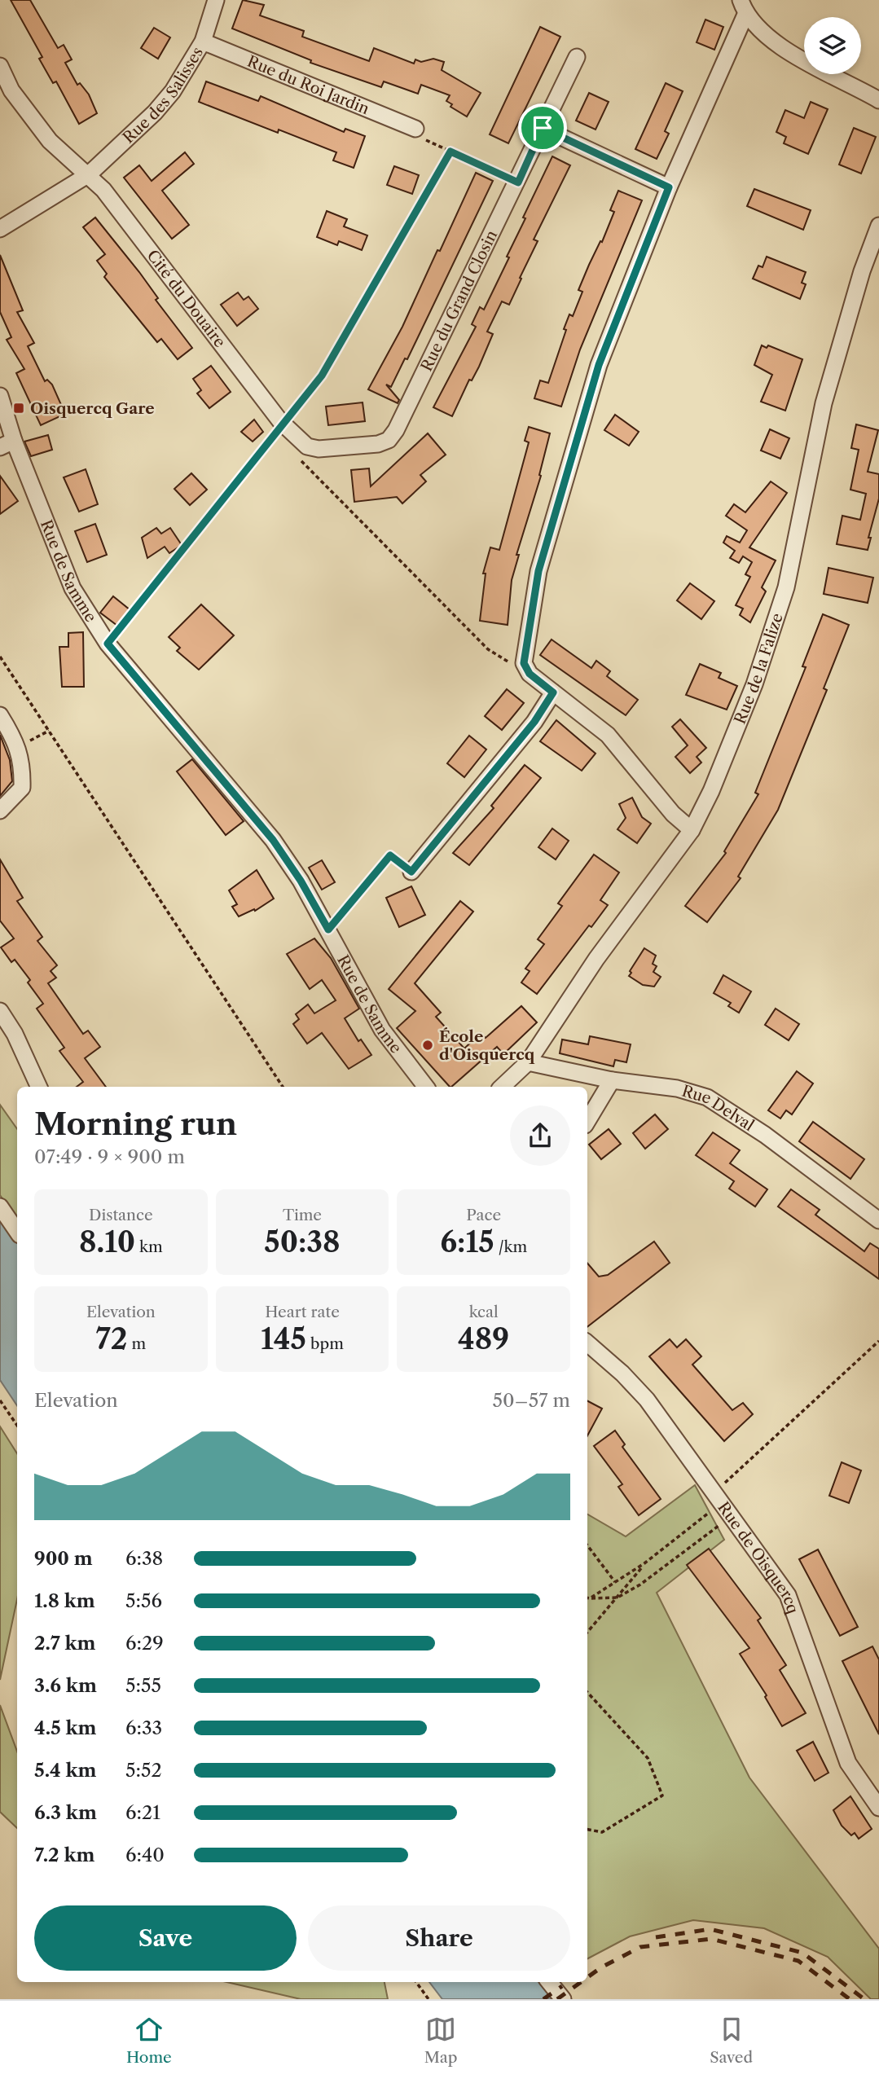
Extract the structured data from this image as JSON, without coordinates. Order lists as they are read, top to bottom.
{
  "streets": {
    "street": [
      "Rue du Roi Jardin",
      "Rue des Salisses",
      "Cité du Douaire",
      "Rue du Grand Closin",
      "Rue de Samme",
      "Rue de la Falize",
      "Rue Delval",
      "Rue de Oisquercq"
    ]
  },
  "crossings": [
    ["Rue du Roi Jardin", "Rue des Salisses"],
    ["Rue des Salisses", "Cité du Douaire"],
    ["Rue de la Falize", "Rue Delval"]
  ],
  "places": {
    "transit": ["Oisquercq Gare"],
    "other": ["École d'Oisquercq"]
  },
  "page": {
    "heading": ["Morning run", "07:49 · 9 × 900 m"],
    "stats": [
      ["Distance", "8.10 km"],
      ["Time", "50:38"],
      ["Pace", "6:15 /km"],
      ["Elevation", "72 m"],
      ["Heart rate", "145 bpm"],
      ["kcal", "489"]
    ],
    "chart": ["Elevation", "50–57 m"],
    "list": [
      {
        "name": "900 m",
        "note": "6:38"
      },
      {
        "name": "1.8 km",
        "note": "5:56"
      },
      {
        "name": "2.7 km",
        "note": "6:29"
      },
      {
        "name": "3.6 km",
        "note": "5:55"
      },
      {
        "name": "4.5 km",
        "note": "6:33"
      },
      {
        "name": "5.4 km",
        "note": "5:52"
      },
      {
        "name": "6.3 km",
        "note": "6:21"
      },
      {
        "name": "7.2 km",
        "note": "6:40"
      }
    ],
    "buttons": ["Save", "Share"],
    "tabs": ["Home", "Map", "Saved"]
  }
}
